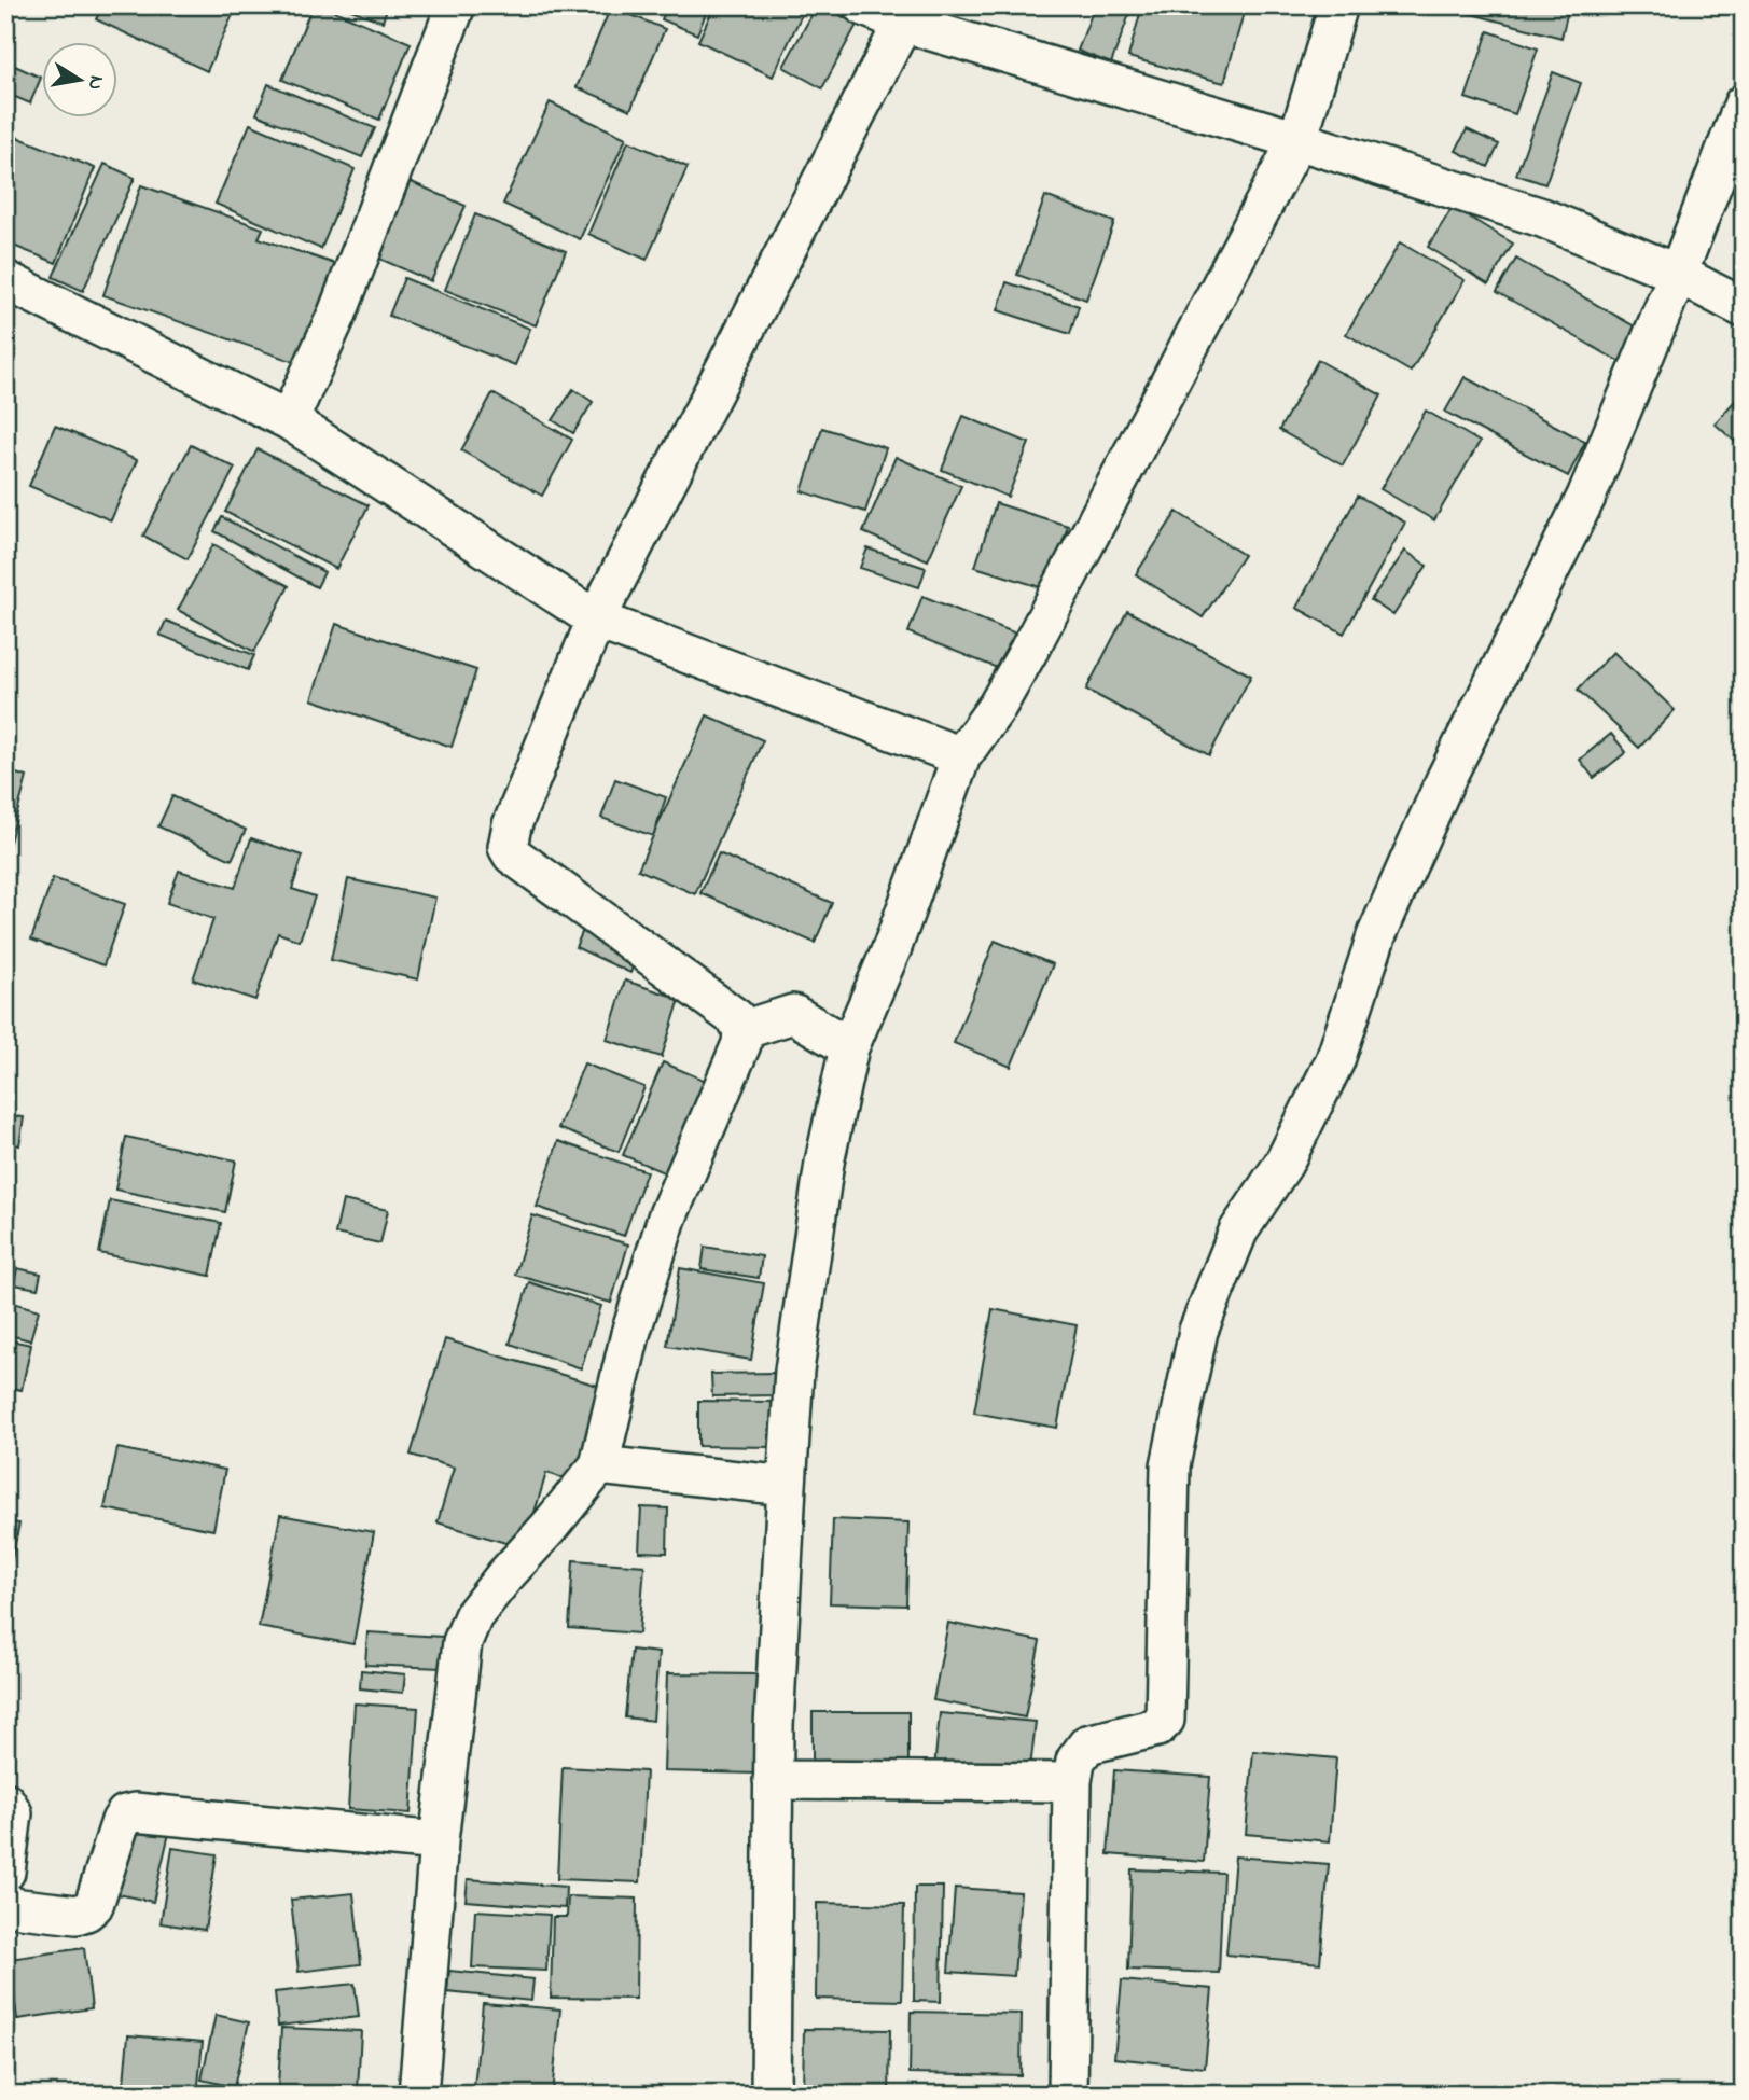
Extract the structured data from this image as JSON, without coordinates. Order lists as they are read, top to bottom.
{
  "north": "right"
}
